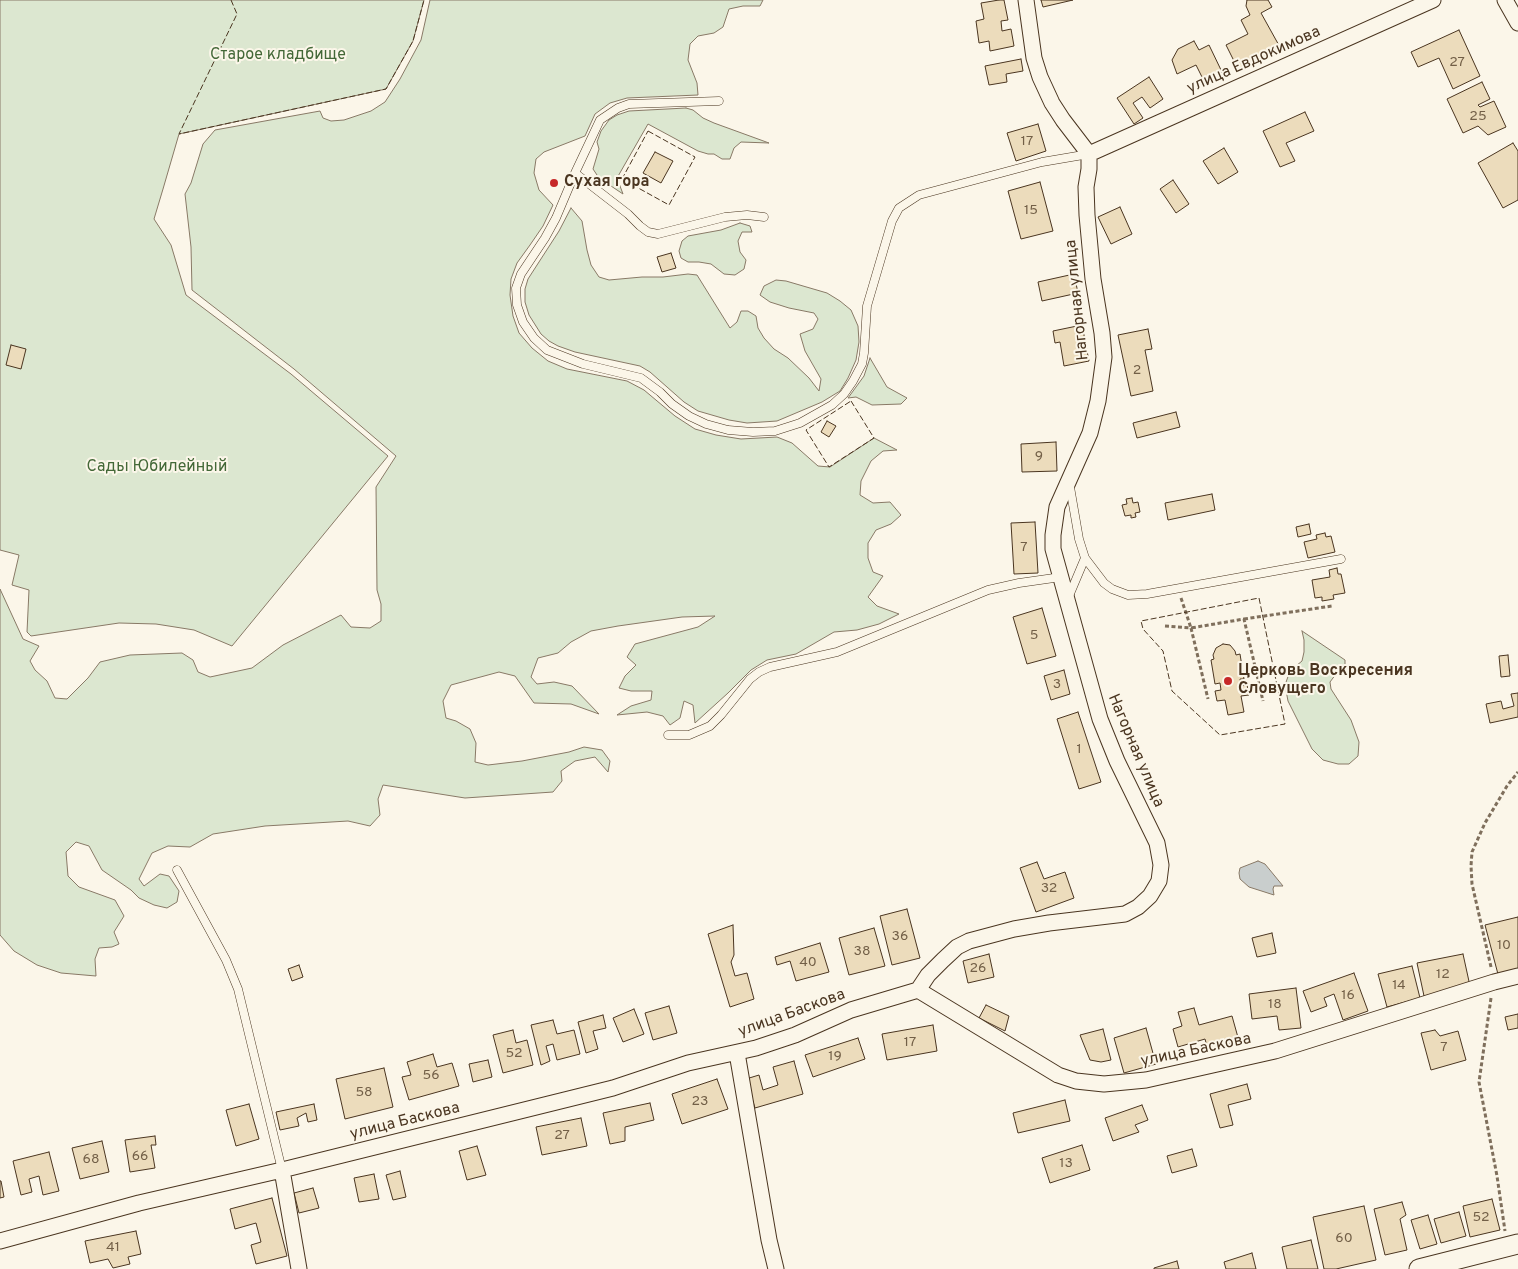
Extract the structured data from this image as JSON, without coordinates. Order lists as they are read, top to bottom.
{
  "streets": {
    "street": ["улица Евдокимова", "Нагорная улица", "улица Баскова"]
  },
  "crossings": [
    ["улица Евдокимова", "Нагорная улица"],
    ["Нагорная улица", "улица Баскова"]
  ],
  "parks": ["Старое кладбище", "Сады Юбилейный"],
  "places": ["Сухая гора", "Церковь Воскресения Словущего"],
  "house_numbers": [
    "27",
    "25",
    "17",
    "15",
    "2",
    "9",
    "7",
    "5",
    "3",
    "1",
    "32",
    "36",
    "10",
    "38",
    "40",
    "26",
    "12",
    "14",
    "16",
    "18",
    "17",
    "7",
    "52",
    "19",
    "56",
    "58",
    "23",
    "27",
    "66",
    "68",
    "13",
    "52",
    "60",
    "41"
  ]
}
